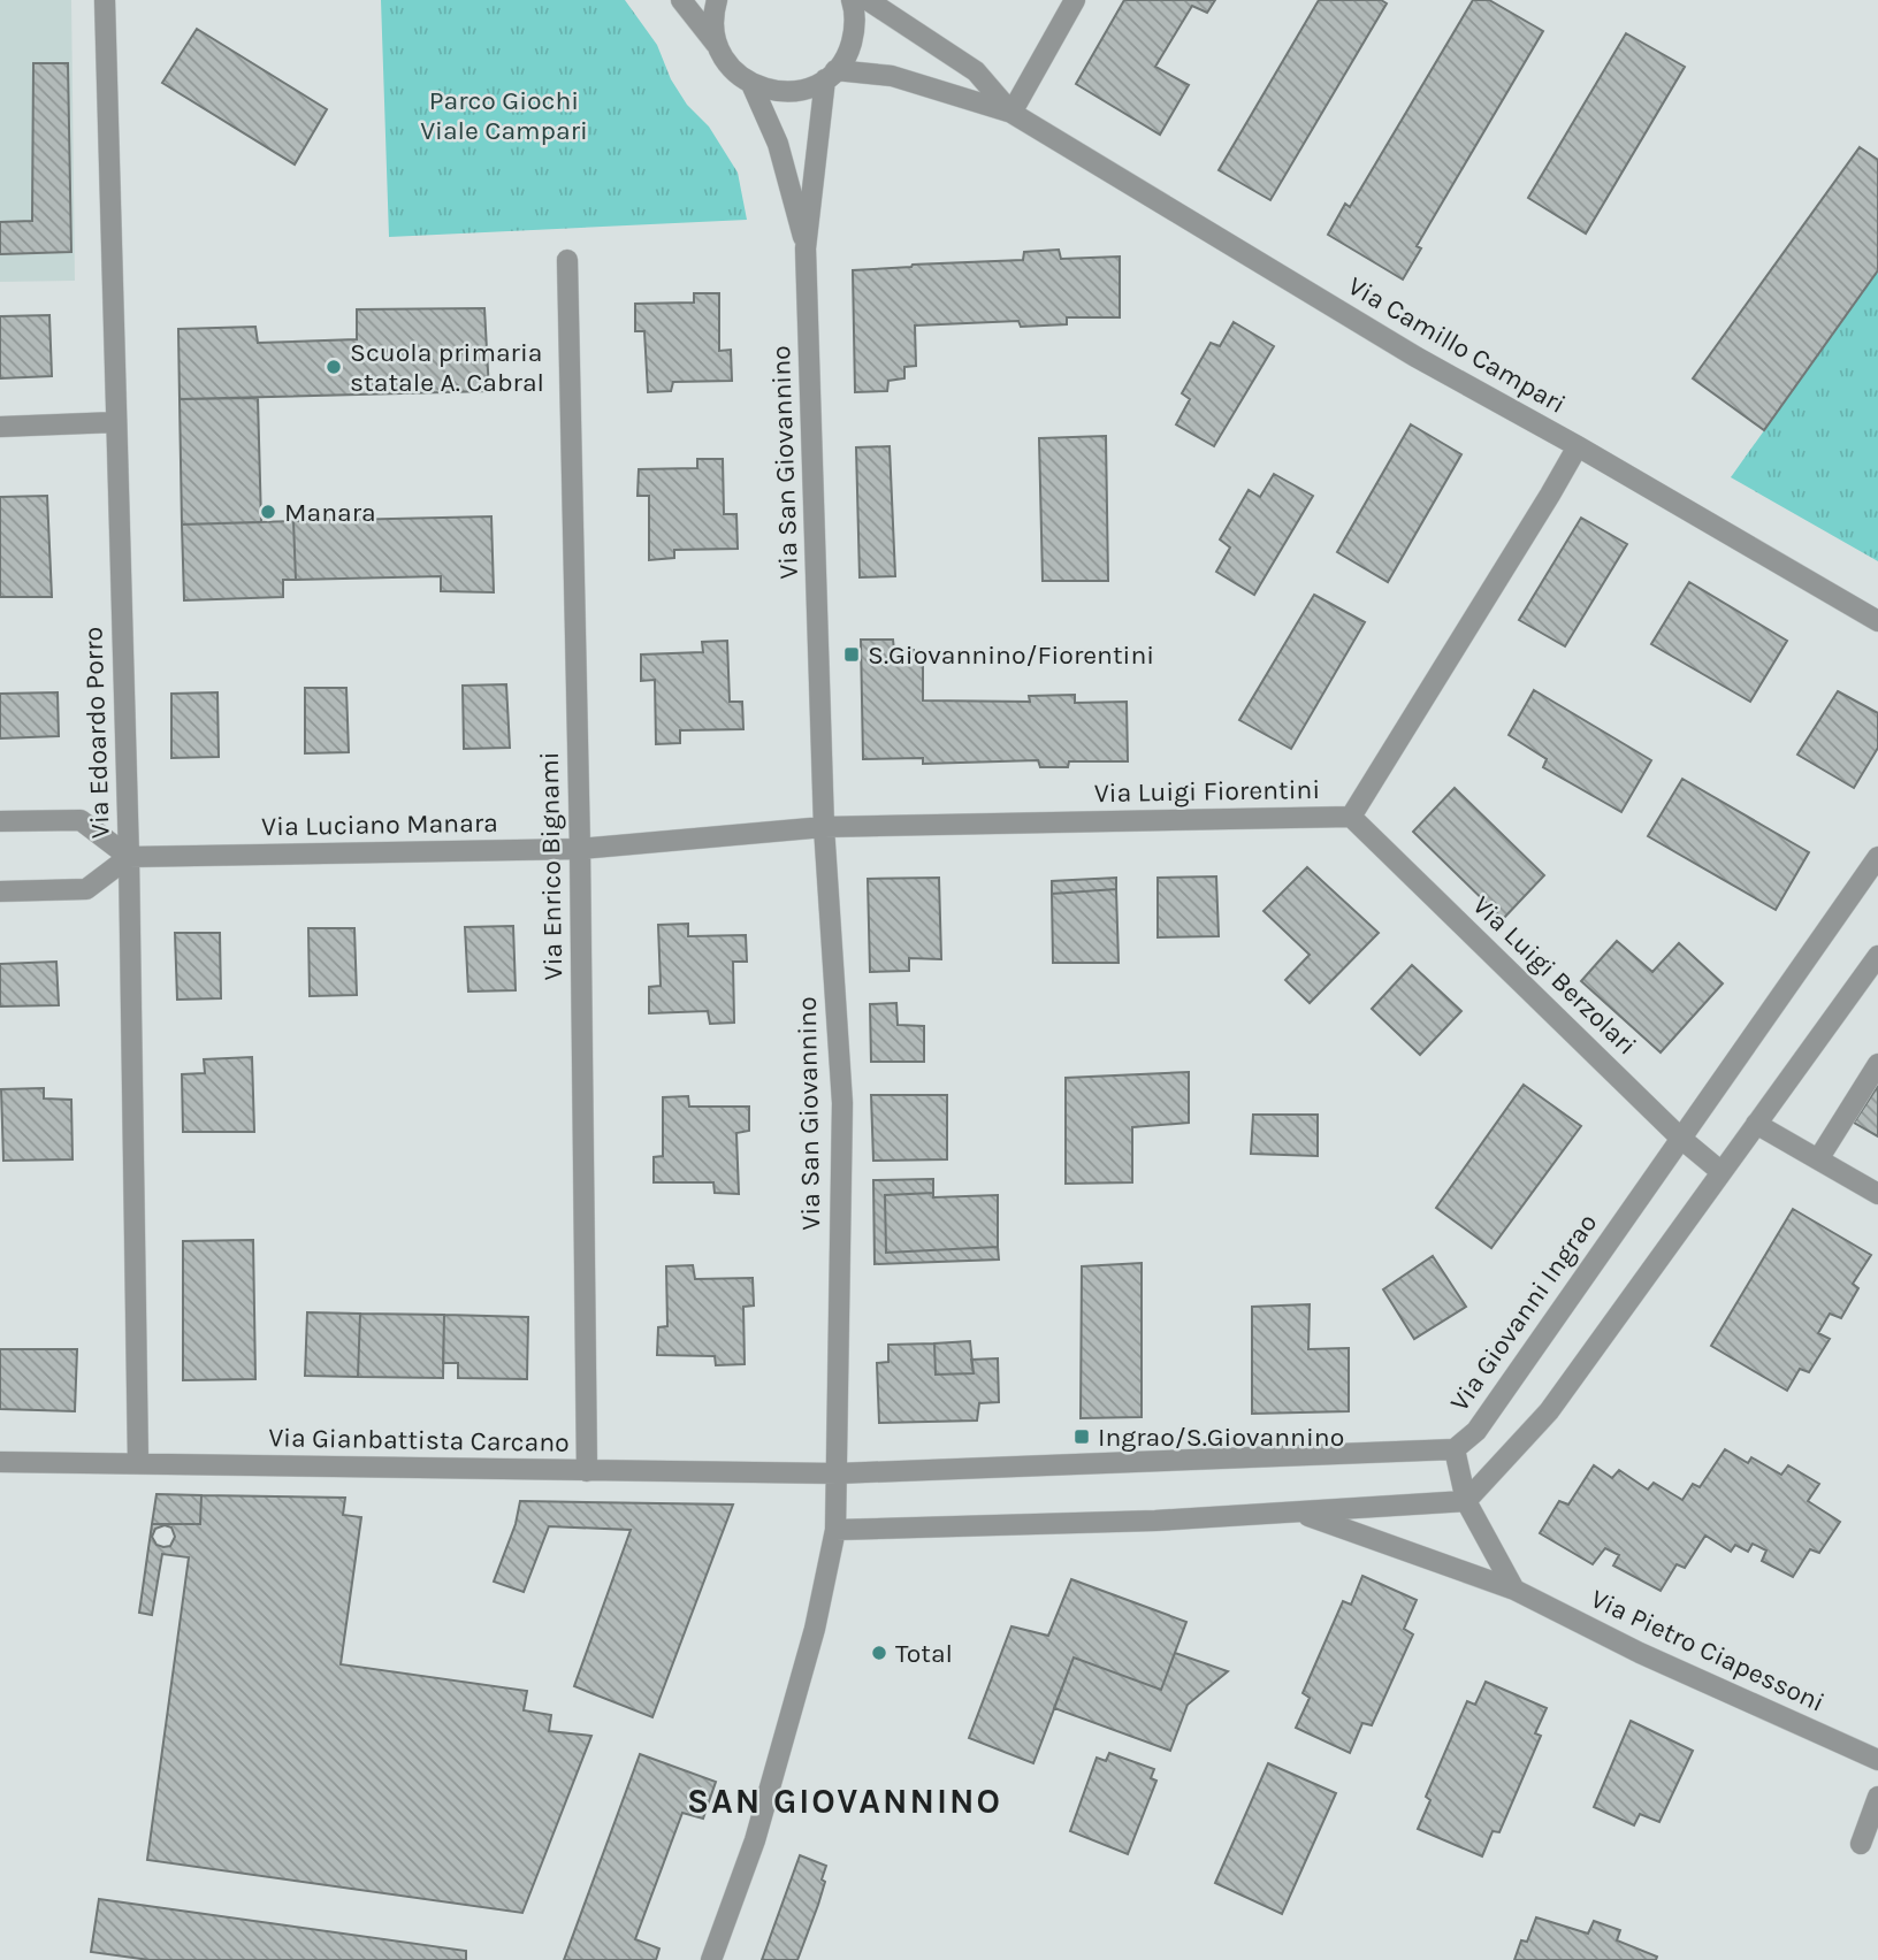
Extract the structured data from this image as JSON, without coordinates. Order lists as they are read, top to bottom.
{
  "streets": {
    "street": [
      "Via Camillo Campari",
      "Via San Giovannino",
      "Via Edoardo Porro",
      "Via Luigi Fiorentini",
      "Via Luciano Manara",
      "Via Enrico Bignami",
      "Via Luigi Berzolari",
      "Via Giovanni Ingrao",
      "Via Gianbattista Carcano",
      "Via Pietro Ciapessoni"
    ]
  },
  "crossings": [
    ["Via Camillo Campari", "Via San Giovannino"],
    ["Via Camillo Campari", "Via Luigi Fiorentini"],
    ["Via San Giovannino", "Via Luigi Fiorentini"],
    ["Via San Giovannino", "Via Luciano Manara"],
    ["Via San Giovannino", "Via Giovanni Ingrao"],
    ["Via San Giovannino", "Via Gianbattista Carcano"],
    ["Via Edoardo Porro", "Via Luciano Manara"],
    ["Via Edoardo Porro", "Via Gianbattista Carcano"],
    ["Via Luigi Fiorentini", "Via Luciano Manara"],
    ["Via Luigi Fiorentini", "Via Luigi Berzolari"],
    ["Via Luciano Manara", "Via Enrico Bignami"],
    ["Via Enrico Bignami", "Via Gianbattista Carcano"],
    ["Via Luigi Berzolari", "Via Giovanni Ingrao"],
    ["Via Giovanni Ingrao", "Via Gianbattista Carcano"]
  ],
  "districts": ["SAN GIOVANNINO"],
  "parks": ["Parco Giochi Viale Campari"],
  "places": {
    "other": ["Scuola primaria statale A. Cabral", "Manara", "Total"],
    "transit": ["S.Giovannino/Fiorentini", "Ingrao/S.Giovannino"]
  }
}
